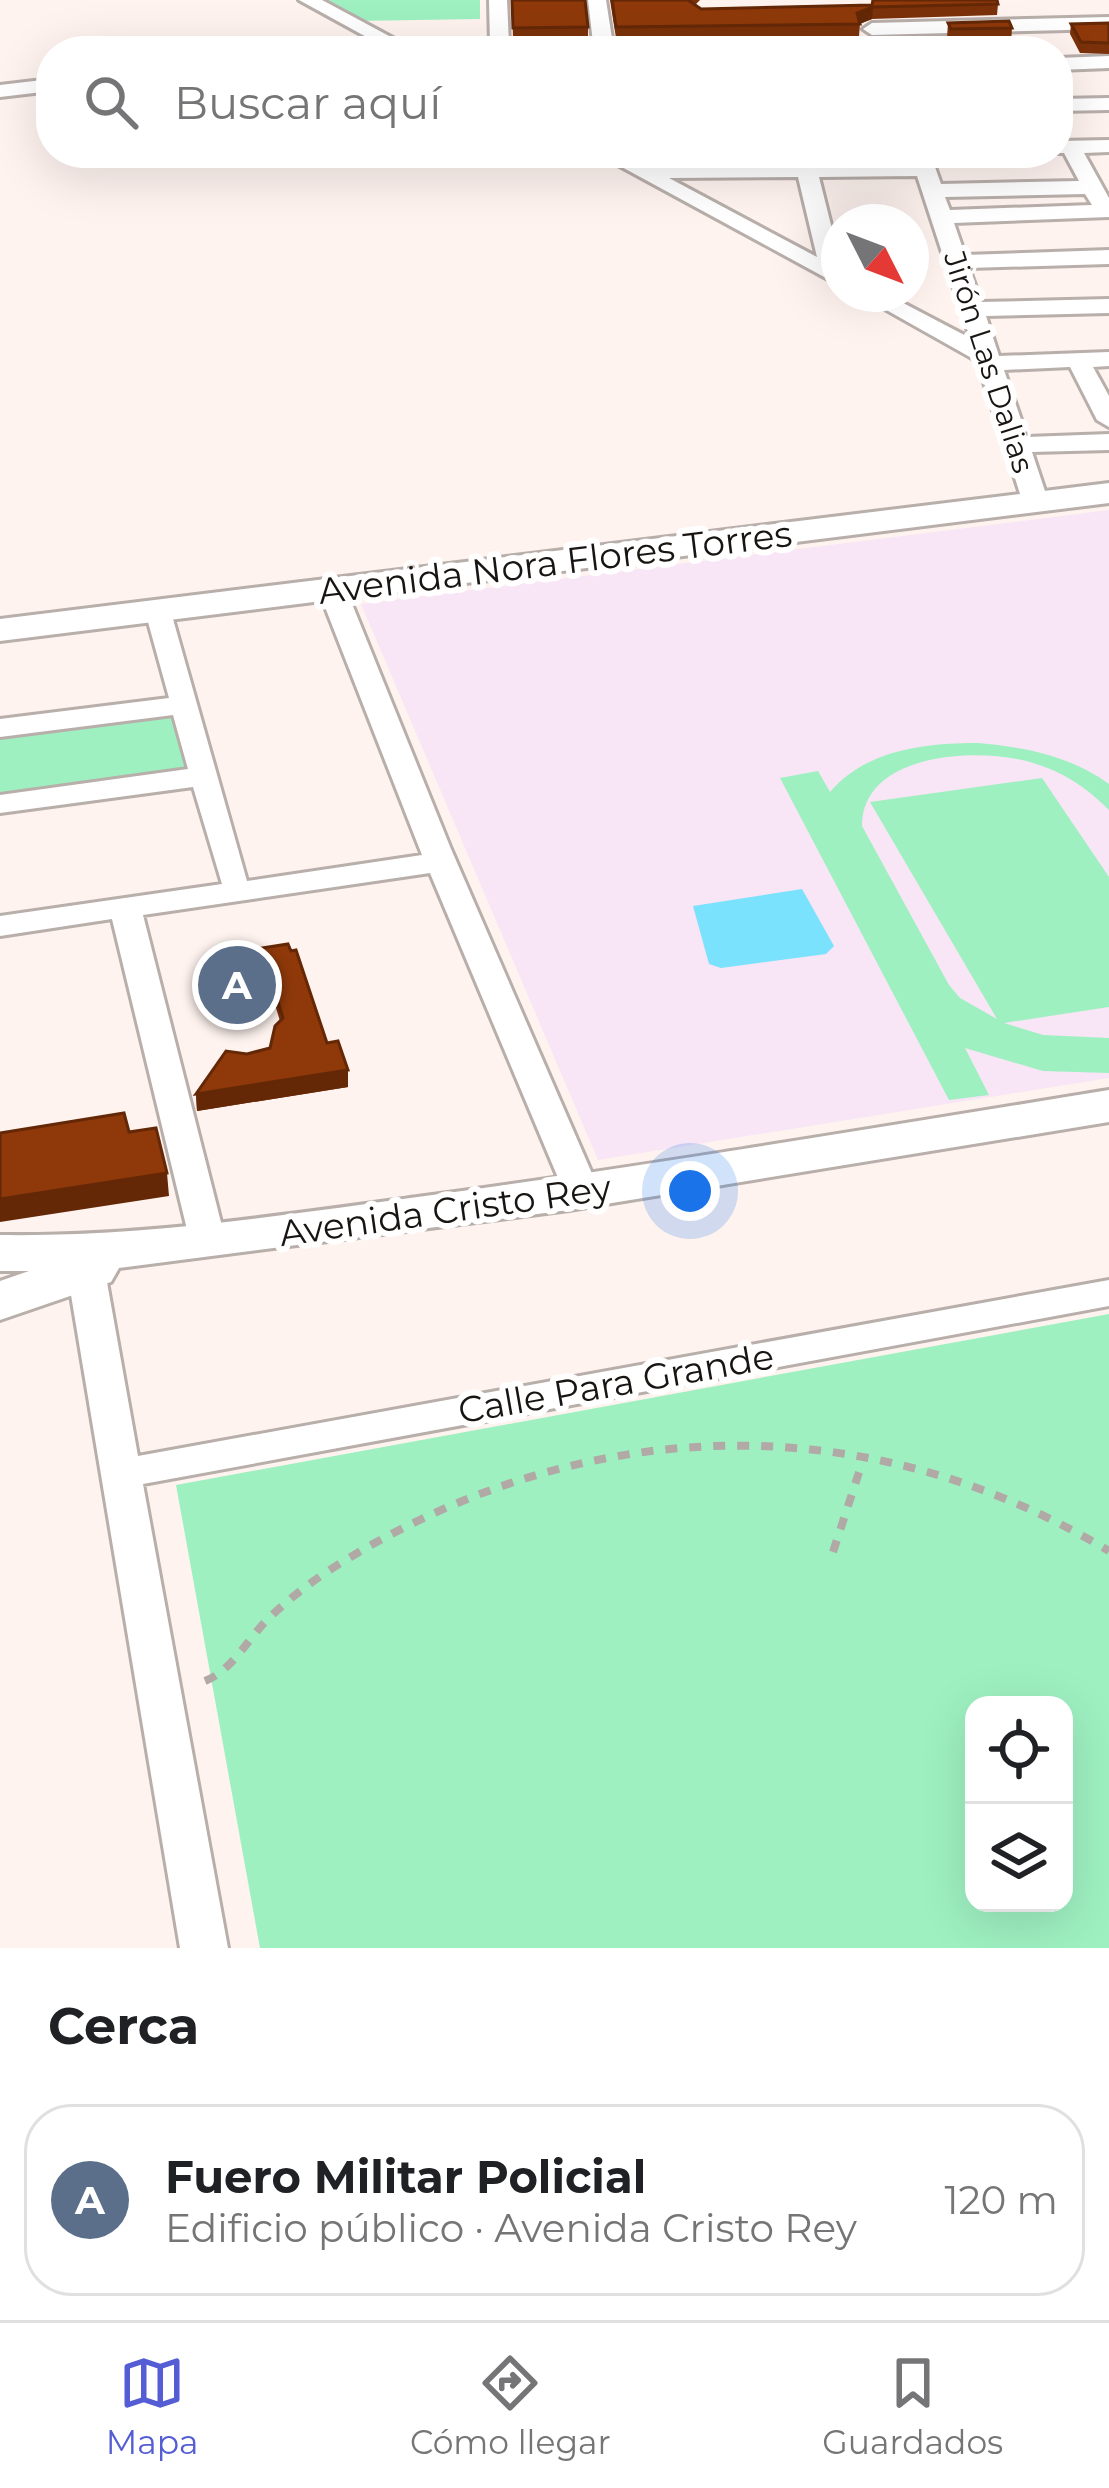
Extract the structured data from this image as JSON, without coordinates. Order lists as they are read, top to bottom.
{
  "streets": {
    "main road": ["Avenida Cristo Rey"],
    "street": ["Jirón Las Dalias", "Avenida Nora Flores Torres", "Calle Para Grande"]
  },
  "crossings": [
    ["Jirón Las Dalias", "Avenida Nora Flores Torres"]
  ],
  "north": "bottom right",
  "page": {
    "search": "Buscar aquí",
    "pins": "A",
    "heading": "Cerca",
    "list": [
      {
        "mark": "A",
        "name": "Fuero Militar Policial",
        "note": "Edificio público · Avenida Cristo Rey",
        "value": "120 m"
      }
    ],
    "nav": ["Mapa", "Cómo llegar", "Guardados"]
  }
}
